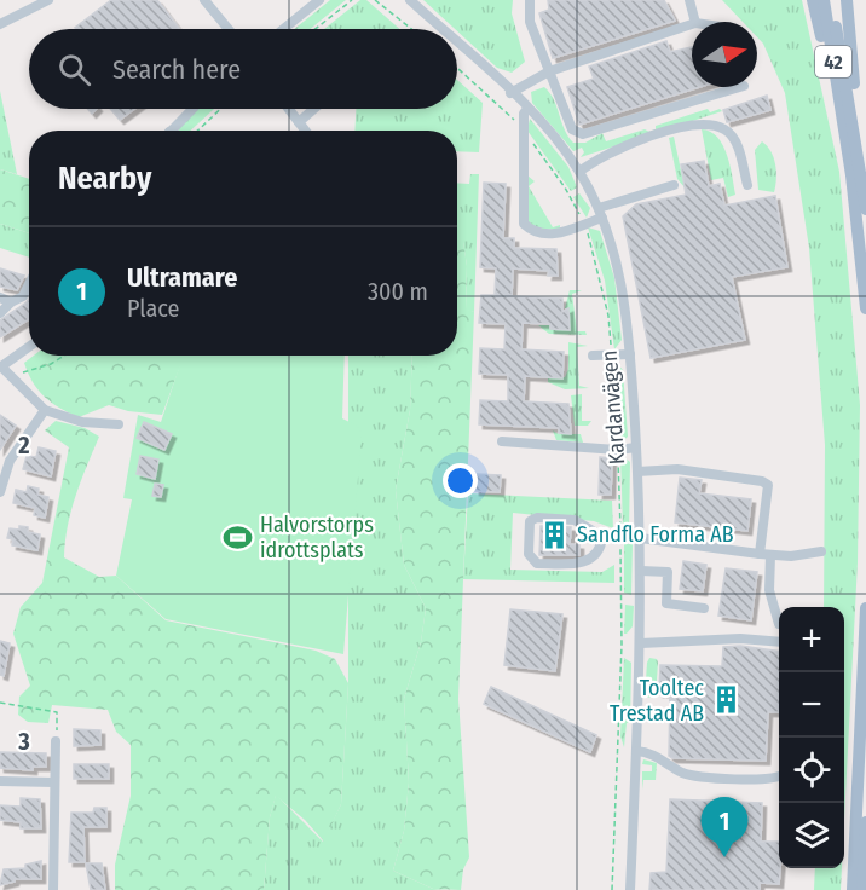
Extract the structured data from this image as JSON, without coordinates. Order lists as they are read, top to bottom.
{
  "streets": {
    "main road": ["42"],
    "street": ["Kardanvägen"]
  },
  "places": {
    "building": ["Sandflo Forma AB", "Tooltec Trestad AB"],
    "sports": ["Halvorstorps idrottsplats"]
  },
  "north": "right",
  "page": {
    "search": "Search here",
    "heading": "Nearby",
    "list": [
      {
        "mark": "1",
        "name": "Ultramare",
        "note": "Place",
        "value": "300 m"
      }
    ],
    "map_buttons": ["+", "−"],
    "pins": "1"
  },
  "grid": {
    "rows": ["2", "3"]
  }
}
